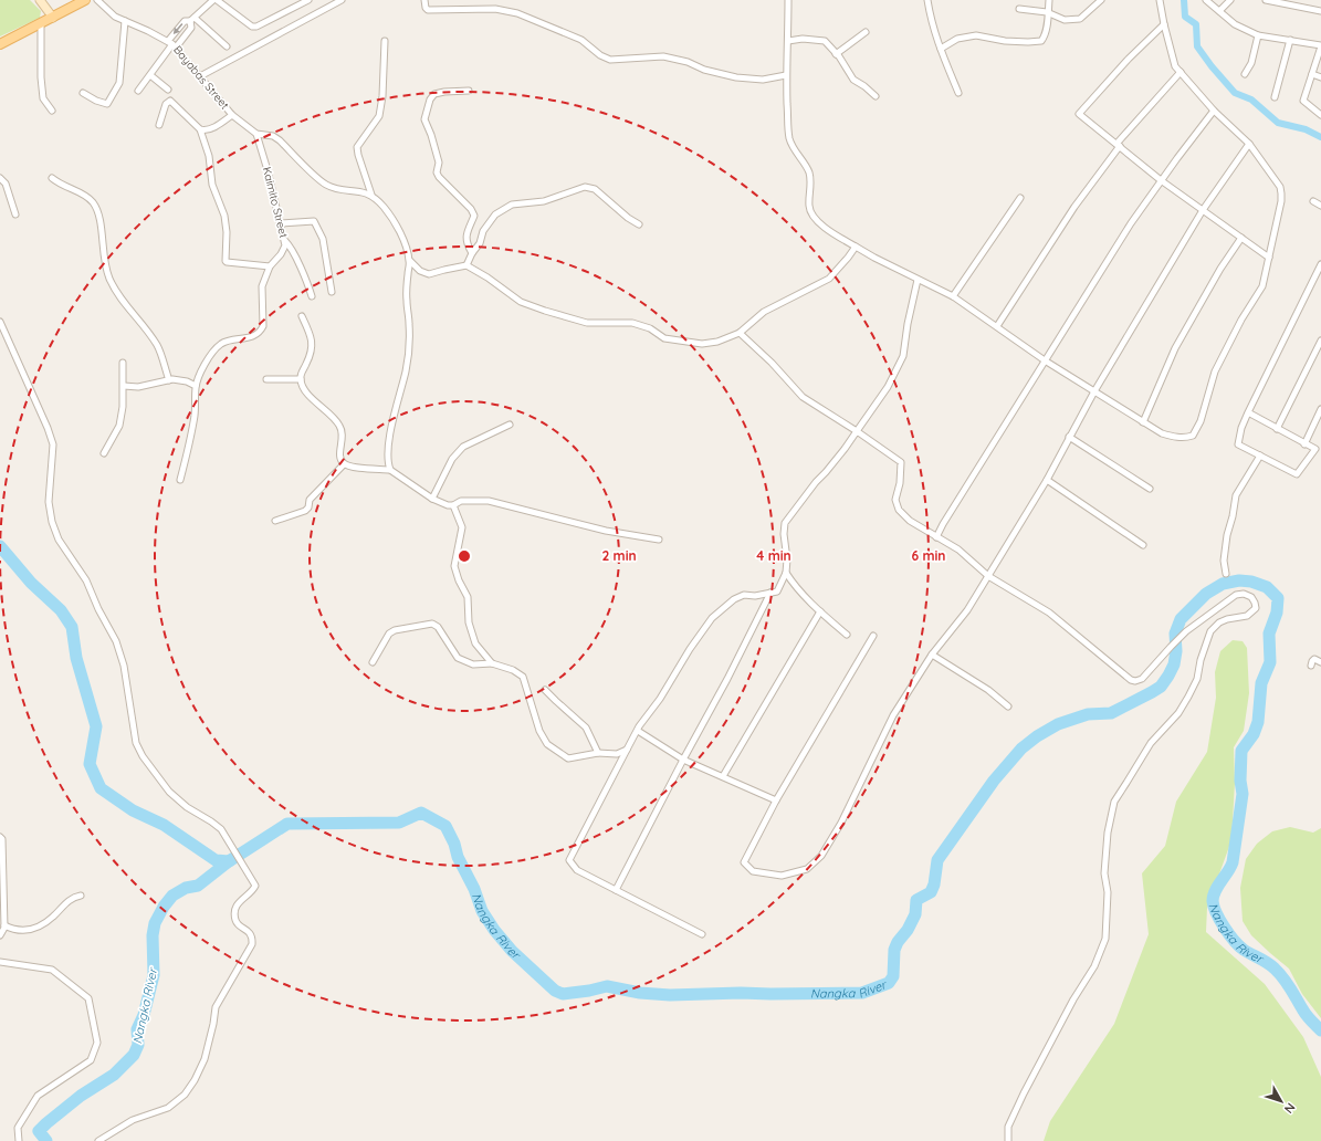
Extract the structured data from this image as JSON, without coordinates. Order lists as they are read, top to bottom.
{
  "streets": {
    "street": ["Bayabas Street", "Kaimito Street"]
  },
  "crossings": [
    ["Bayabas Street", "Kaimito Street"]
  ],
  "water": ["Nangka River"],
  "north": "bottom right",
  "rings": ["2 min", "4 min", "6 min"]
}
